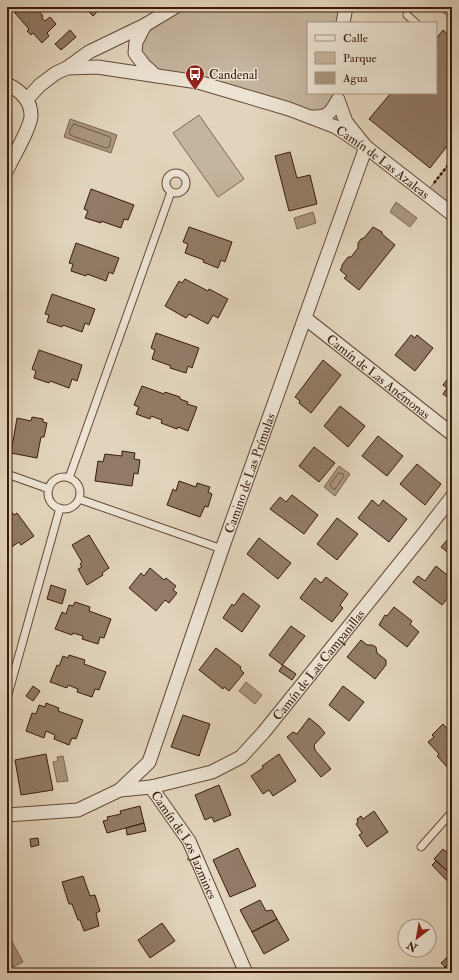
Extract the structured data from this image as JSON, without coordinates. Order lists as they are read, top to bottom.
{
  "streets": {
    "street": [
      "Camín de Las Azaleas",
      "Camín de Las Anémonas",
      "Camino de Las Prímulas",
      "Camín de Las Campanillas",
      "Camín de Los Jazmines"
    ]
  },
  "crossings": [
    ["Camín de Las Azaleas", "Camino de Las Prímulas"],
    ["Camín de Las Anémonas", "Camino de Las Prímulas"],
    ["Camino de Las Prímulas", "Camín de Los Jazmines"],
    ["Camín de Las Campanillas", "Camín de Los Jazmines"]
  ],
  "places": {
    "bus stop": ["Candenal"]
  },
  "legend": ["Calle", "Parque", "Agua"],
  "north": "bottom left"
}
